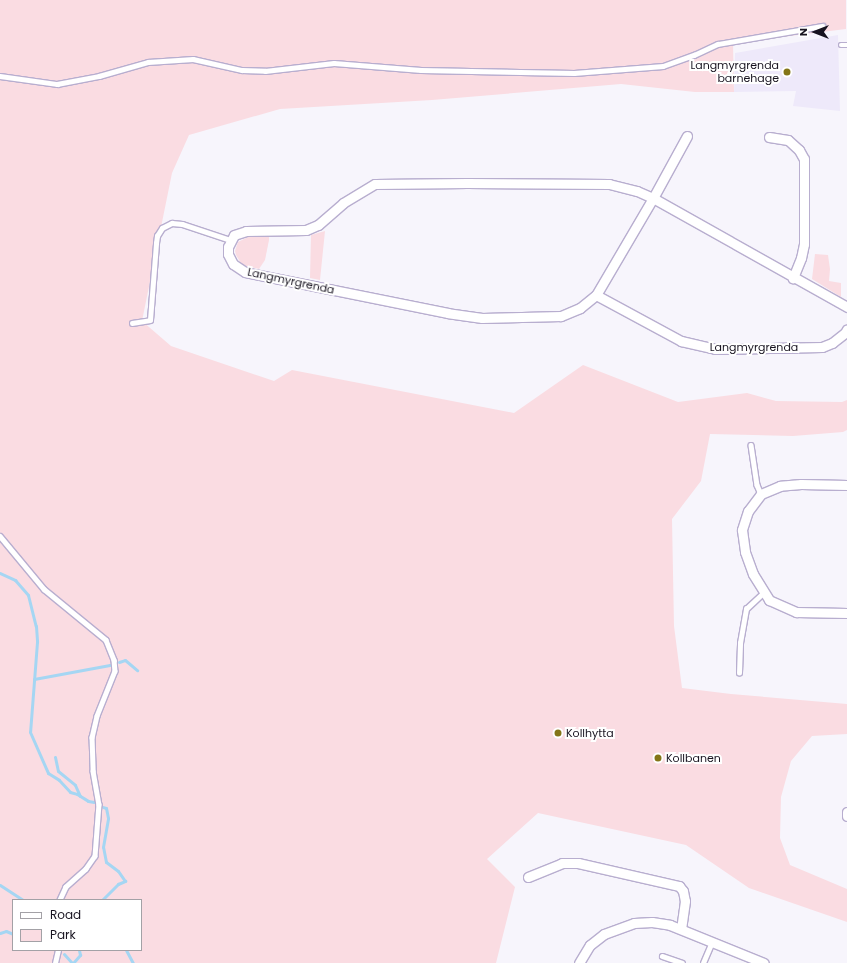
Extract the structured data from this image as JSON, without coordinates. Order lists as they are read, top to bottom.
{
  "streets": {
    "street": ["Langmyrgrenda"]
  },
  "places": ["Langmyrgrenda barnehage", "Kollhytta", "Kollbanen"],
  "legend": ["Road", "Park"],
  "north": "left"
}
